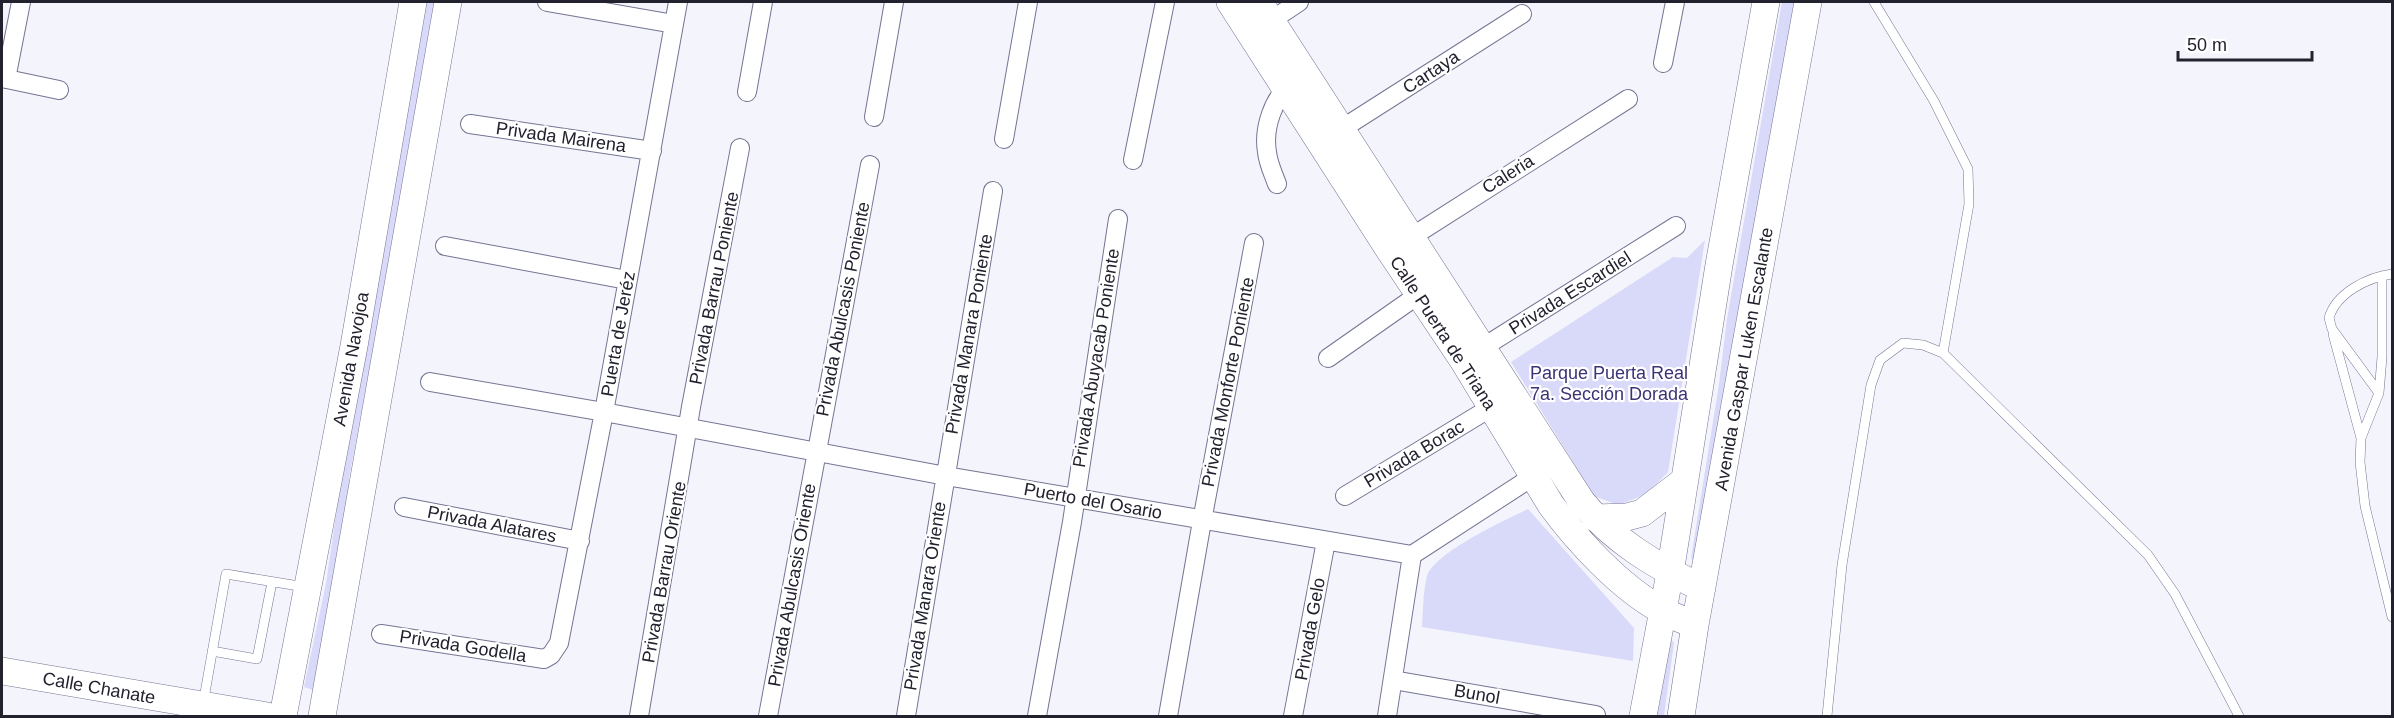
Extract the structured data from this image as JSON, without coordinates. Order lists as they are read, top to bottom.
{
  "streets": {
    "street": [
      "Cartaya",
      "Privada Mairena",
      "Caleria",
      "Privada Barrau Poniente",
      "Privada Escardiel",
      "Privada Abulcasis Poniente",
      "Calle Puerta de Triana",
      "Puerta de Jeréz",
      "Privada Manara Poniente",
      "Privada Abuyacab Poniente",
      "Avenida Navojoa",
      "Avenida Gaspar Luken Escalante",
      "Privada Monforte Poniente",
      "Privada Borac",
      "Puerto del Osario",
      "Privada Alatares",
      "Privada Barrau Oriente",
      "Privada Abulcasis Oriente",
      "Privada Manara Oriente",
      "Privada Gelo",
      "Privada Godella",
      "Calle Chanate",
      "Bunol"
    ]
  },
  "crossings": [
    ["Cartaya", "Calle Puerta de Triana"],
    ["Privada Mairena", "Puerta de Jeréz"],
    ["Caleria", "Calle Puerta de Triana"],
    ["Privada Barrau Poniente", "Puerto del Osario"],
    ["Privada Barrau Poniente", "Privada Barrau Oriente"],
    ["Privada Escardiel", "Calle Puerta de Triana"],
    ["Privada Abulcasis Poniente", "Puerto del Osario"],
    ["Privada Abulcasis Poniente", "Privada Abulcasis Oriente"],
    ["Calle Puerta de Triana", "Avenida Gaspar Luken Escalante"],
    ["Calle Puerta de Triana", "Privada Borac"],
    ["Puerta de Jeréz", "Puerto del Osario"],
    ["Puerta de Jeréz", "Privada Alatares"],
    ["Puerta de Jeréz", "Privada Godella"],
    ["Privada Manara Poniente", "Puerto del Osario"],
    ["Privada Manara Poniente", "Privada Manara Oriente"],
    ["Privada Abuyacab Poniente", "Puerto del Osario"],
    ["Privada Monforte Poniente", "Puerto del Osario"],
    ["Puerto del Osario", "Privada Barrau Oriente"],
    ["Puerto del Osario", "Privada Abulcasis Oriente"],
    ["Puerto del Osario", "Privada Manara Oriente"],
    ["Puerto del Osario", "Privada Gelo"]
  ],
  "parks": ["Parque Puerta Real 7a. Sección Dorada"],
  "scale_bar": "50 m"
}
